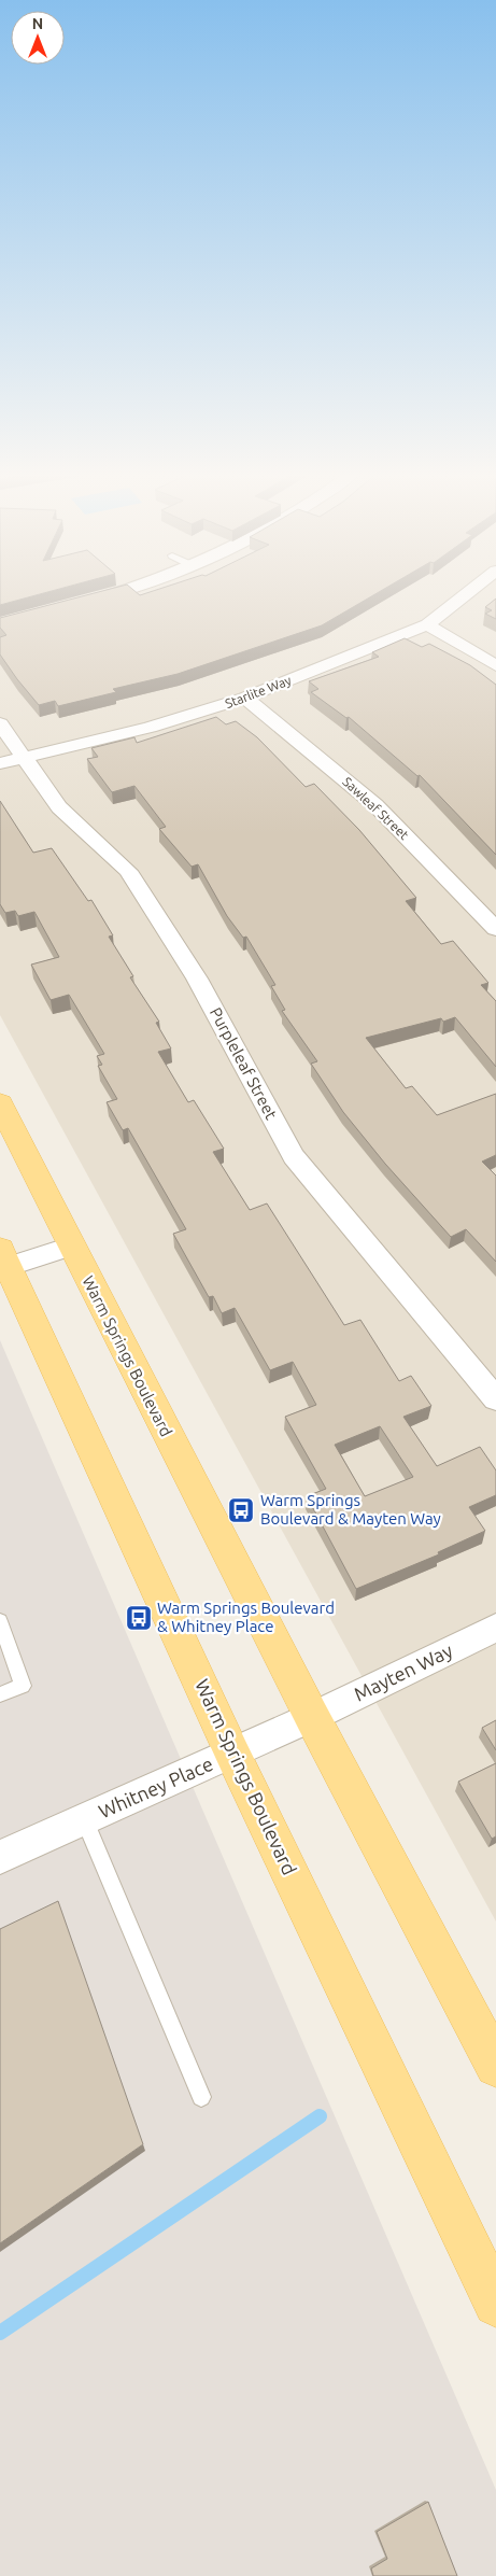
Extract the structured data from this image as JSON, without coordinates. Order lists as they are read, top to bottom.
{
  "streets": {
    "main road": ["Warm Springs Boulevard"],
    "street": [
      "Starlite Way",
      "Sawleaf Street",
      "Purpleleaf Street",
      "Mayten Way",
      "Whitney Place"
    ]
  },
  "crossings": [
    ["Starlite Way", "Sawleaf Street"],
    ["Starlite Way", "Purpleleaf Street"],
    ["Warm Springs Boulevard", "Mayten Way"],
    ["Warm Springs Boulevard", "Whitney Place"],
    ["Mayten Way", "Whitney Place"]
  ],
  "places": {
    "bus stop": ["Warm Springs Boulevard & Mayten Way", "Warm Springs Boulevard & Whitney Place"]
  },
  "north": "top"
}
